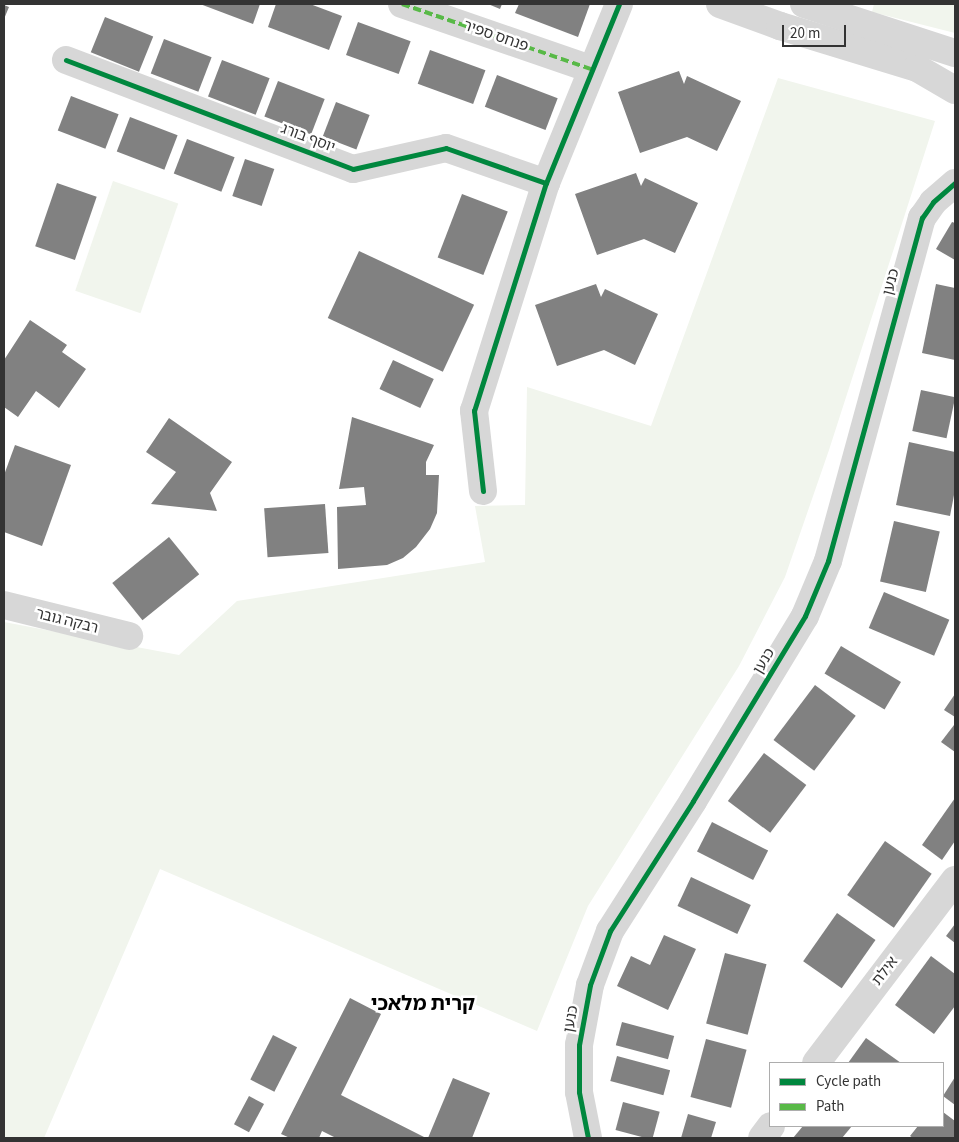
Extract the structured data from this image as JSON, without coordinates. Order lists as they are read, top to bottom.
{
  "streets": {
    "street": [
      "פנחס ספיר",
      "יוסף בורג",
      "כנען",
      "רבקה גובר",
      "אילת"
    ]
  },
  "districts": ["קרית מלאכי"],
  "legend": ["Cycle path", "Path"],
  "scale_bar": "20 m"
}
